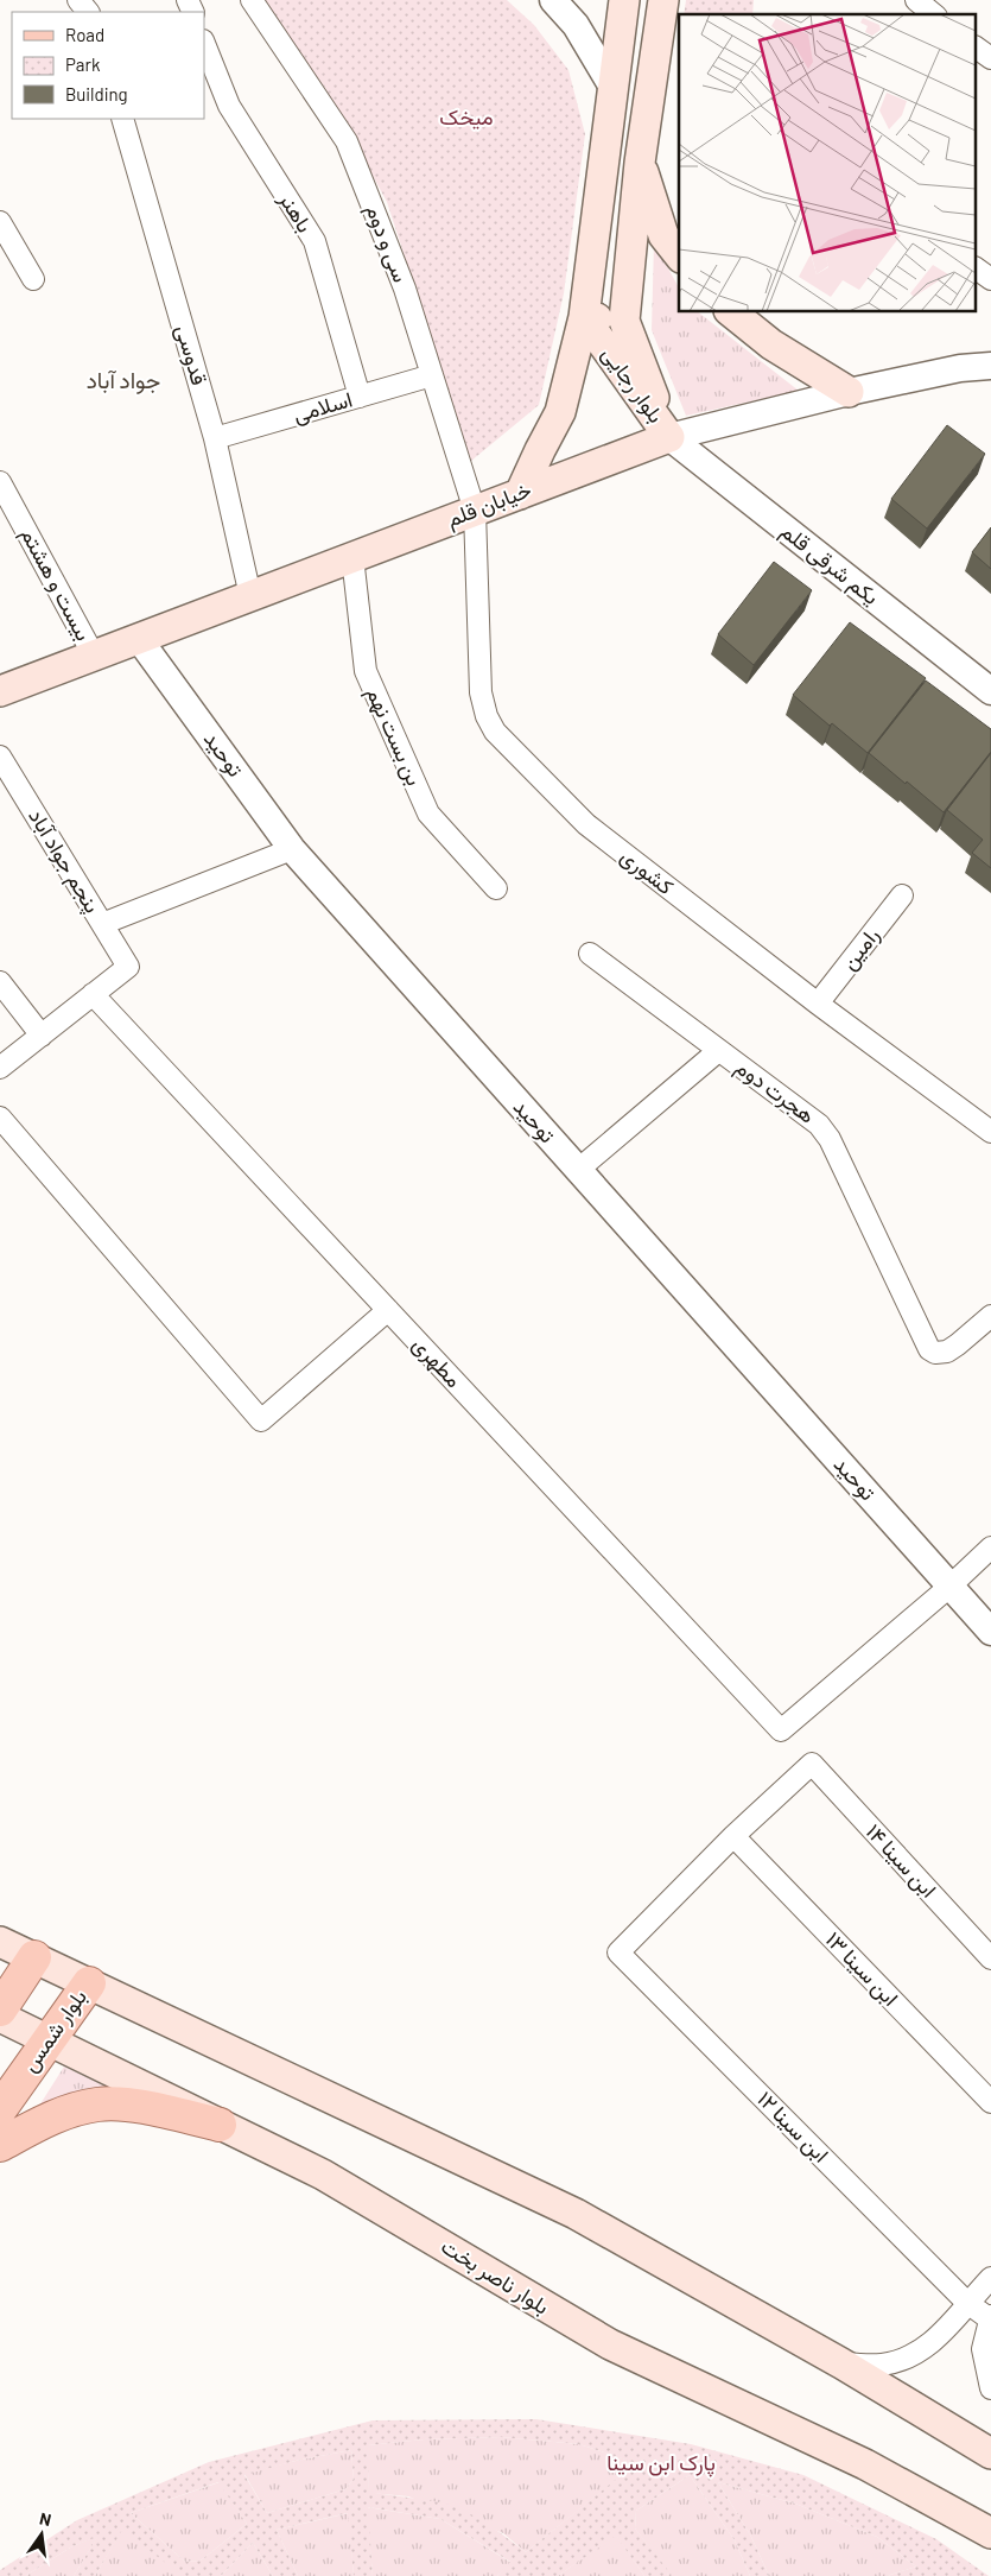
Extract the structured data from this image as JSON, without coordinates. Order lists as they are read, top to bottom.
{
  "streets": {
    "main road": [
      "بلوار رجایی",
      "خیابان قلم",
      "بلوار شمس",
      "بلوار ناصر بخت"
    ],
    "street": [
      "باهنر",
      "سی و دوم",
      "قدوسی",
      "اسلامی",
      "یکم شرقی قلم",
      "بیست و هشتم",
      "بن بست نهم",
      "توحید",
      "پنجم جواد آباد",
      "کشوری",
      "رامین",
      "هجرت دوم",
      "مطهری",
      "ابن سینا ۱۴",
      "ابن سینا ۱۳",
      "ابن سینا ۱۲"
    ]
  },
  "crossings": [
    ["باهنر", "اسلامی"],
    ["سی و دوم", "اسلامی"],
    ["سی و دوم", "خیابان قلم"],
    ["سی و دوم", "کشوری"],
    ["قدوسی", "اسلامی"],
    ["قدوسی", "خیابان قلم"],
    ["بلوار رجایی", "خیابان قلم"],
    ["بلوار رجایی", "یکم شرقی قلم"],
    ["خیابان قلم", "یکم شرقی قلم"],
    ["خیابان قلم", "بیست و هشتم"],
    ["خیابان قلم", "بن بست نهم"],
    ["خیابان قلم", "توحید"],
    ["خیابان قلم", "کشوری"],
    ["توحید", "مطهری"],
    ["پنجم جواد آباد", "مطهری"],
    ["کشوری", "رامین"],
    ["ابن سینا ۱۴", "ابن سینا ۱۳"],
    ["ابن سینا ۱۴", "ابن سینا ۱۲"],
    ["ابن سینا ۱۳", "ابن سینا ۱۲"],
    ["بلوار شمس", "بلوار ناصر بخت"]
  ],
  "districts": ["جواد آباد"],
  "parks": ["میخک", "پارک ابن سینا"],
  "legend": ["Road", "Park", "Building"],
  "north": "top"
}
